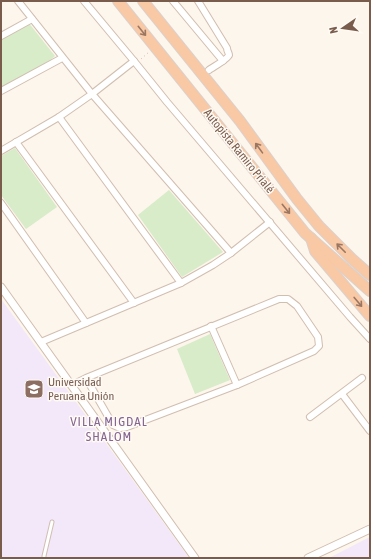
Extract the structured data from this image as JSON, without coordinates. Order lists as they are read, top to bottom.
{
  "streets": {
    "highway": ["Autopista Ramiro Prialé"]
  },
  "districts": ["VILLA MIGDAL SHALOM"],
  "places": {
    "school or university": ["Universidad Peruana Unión"]
  },
  "north": "left"
}
